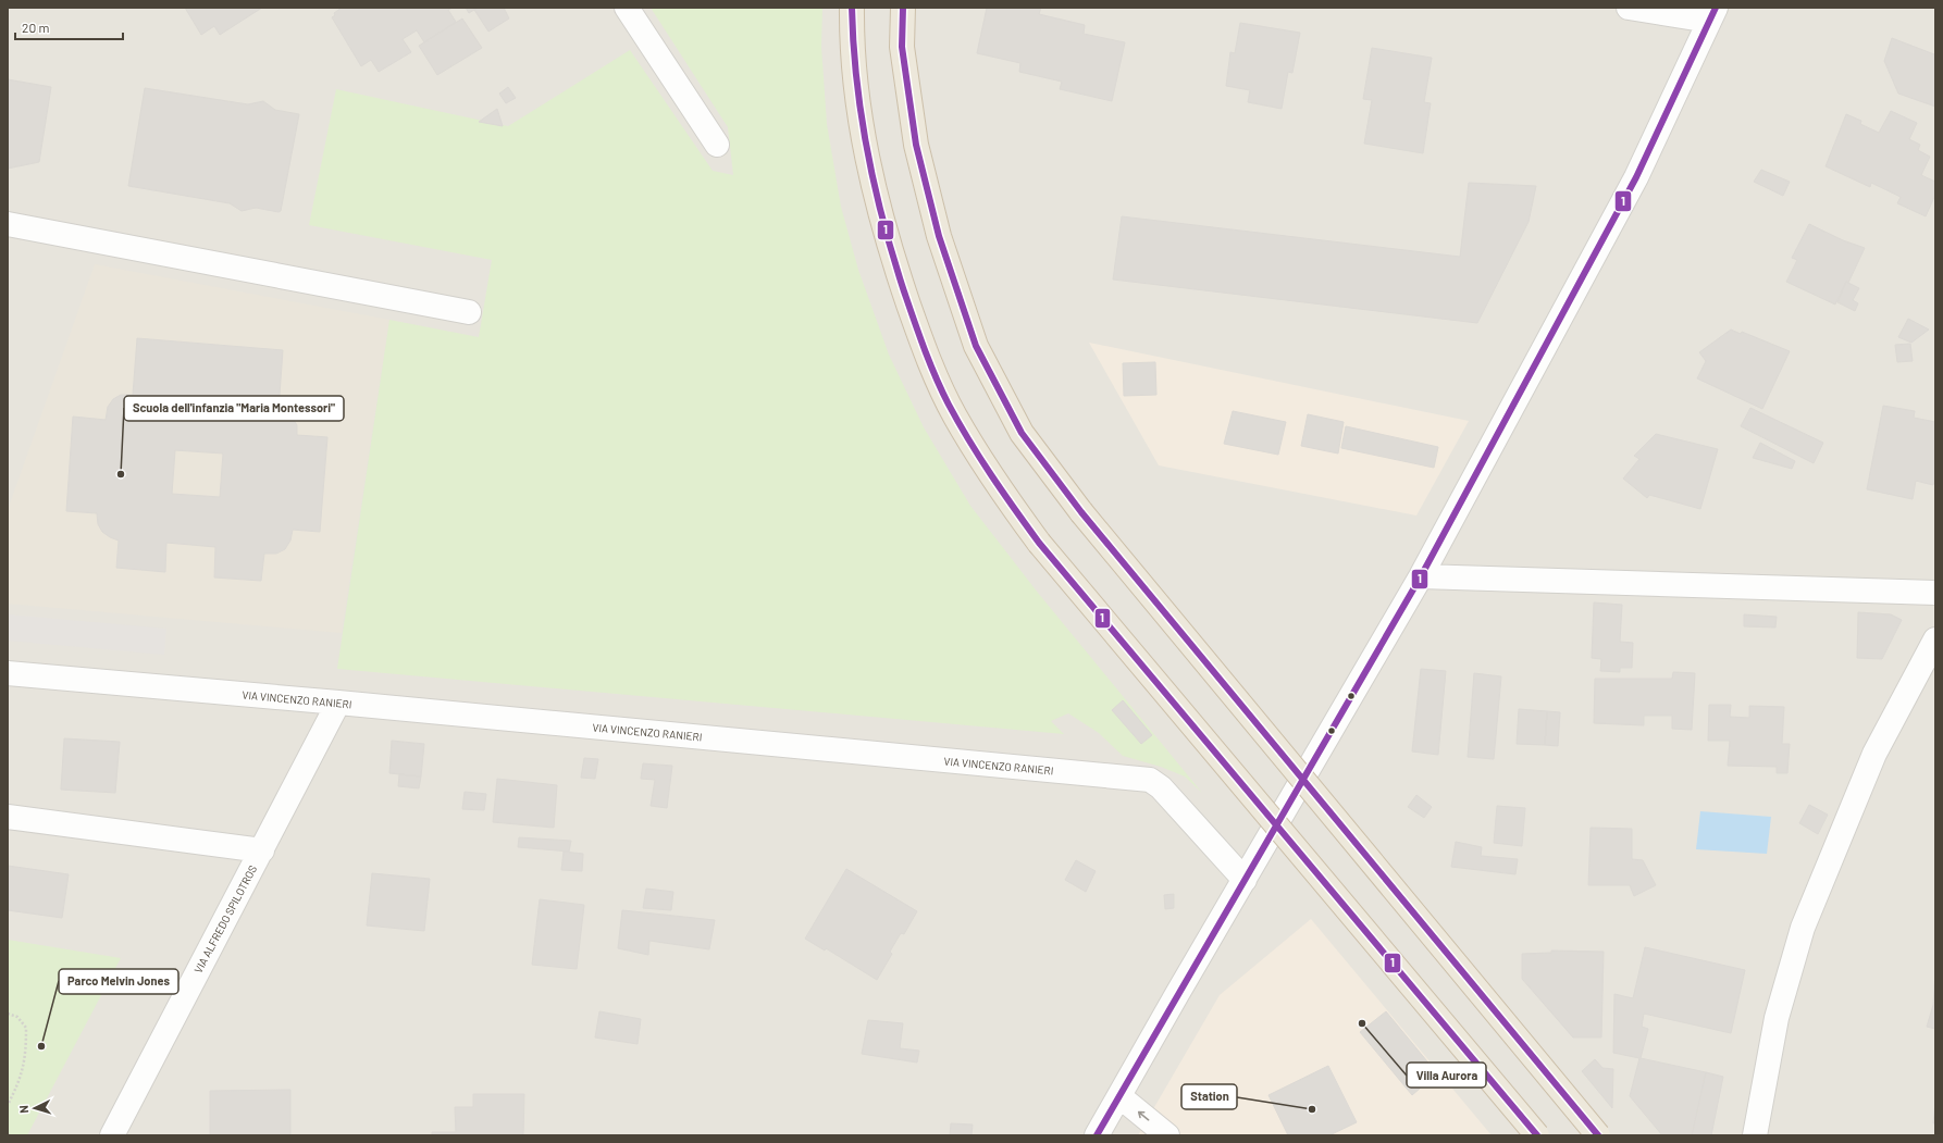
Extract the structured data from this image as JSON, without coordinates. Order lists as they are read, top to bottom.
{
  "streets": {
    "street": ["VIA VINCENZO RANIERI", "VIA ALFREDO SPILOTROS"]
  },
  "crossings": [
    ["VIA VINCENZO RANIERI", "VIA ALFREDO SPILOTROS"]
  ],
  "places": [
    "Scuola dell'infanzia \"Maria Montessori\"",
    "Villa Aurora",
    "Parco Melvin Jones",
    "Station"
  ],
  "lines": ["transit line 1"],
  "scale_bar": "20 m",
  "north": "left"
}
